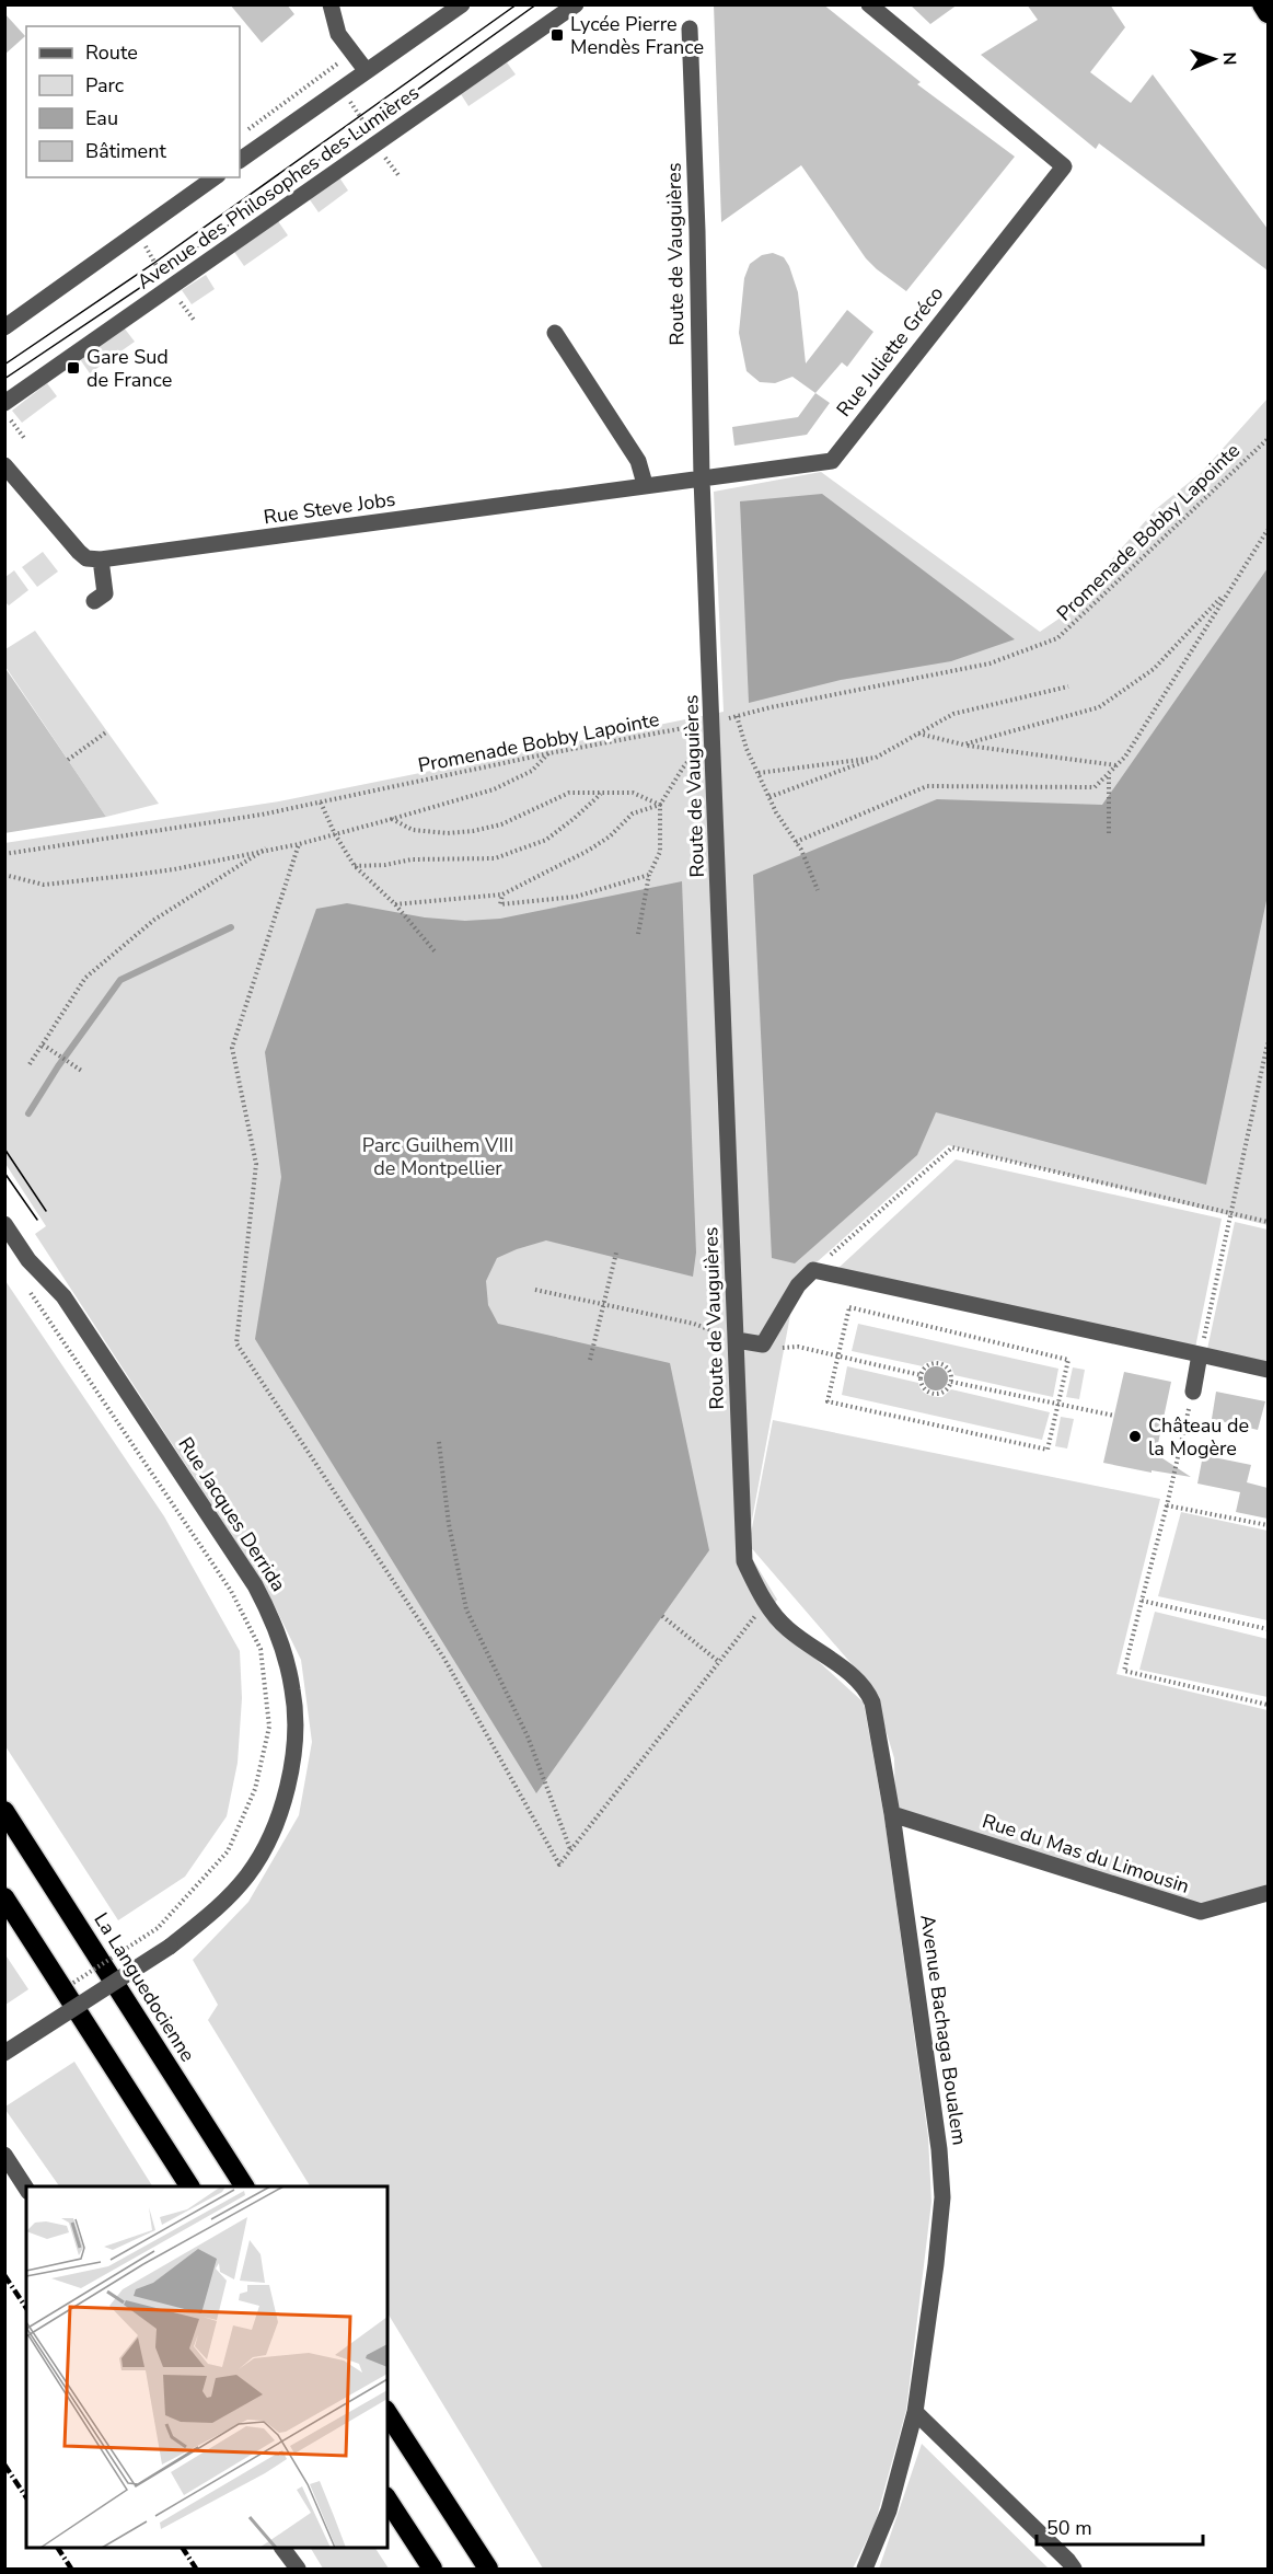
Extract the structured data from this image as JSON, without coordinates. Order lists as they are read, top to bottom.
{
  "streets": {
    "highway": ["La Languedocienne"],
    "street": [
      "Avenue des Philosophes des Lumières",
      "Route de Vauguières",
      "Rue Juliette Gréco",
      "Rue Steve Jobs",
      "Rue Jacques Derrida",
      "Rue du Mas du Limousin",
      "Avenue Bachaga Boualem"
    ],
    "path": ["Promenade Bobby Lapointe"]
  },
  "crossings": [
    ["Route de Vauguières", "Rue Juliette Gréco"],
    ["Route de Vauguières", "Rue Steve Jobs"],
    ["Route de Vauguières", "Promenade Bobby Lapointe"],
    ["Route de Vauguières", "Avenue Bachaga Boualem"],
    ["Rue Juliette Gréco", "Rue Steve Jobs"],
    ["Rue du Mas du Limousin", "Avenue Bachaga Boualem"]
  ],
  "parks": ["Parc Guilhem VIII de Montpellier"],
  "places": {
    "transit": ["Lycée Pierre Mendès France", "Gare Sud de France"],
    "other": ["Château de la Mogère"]
  },
  "legend": [
    "Route",
    "Parc",
    "Eau",
    "Bâtiment"
  ],
  "scale_bar": "50 m",
  "north": "right"
}
